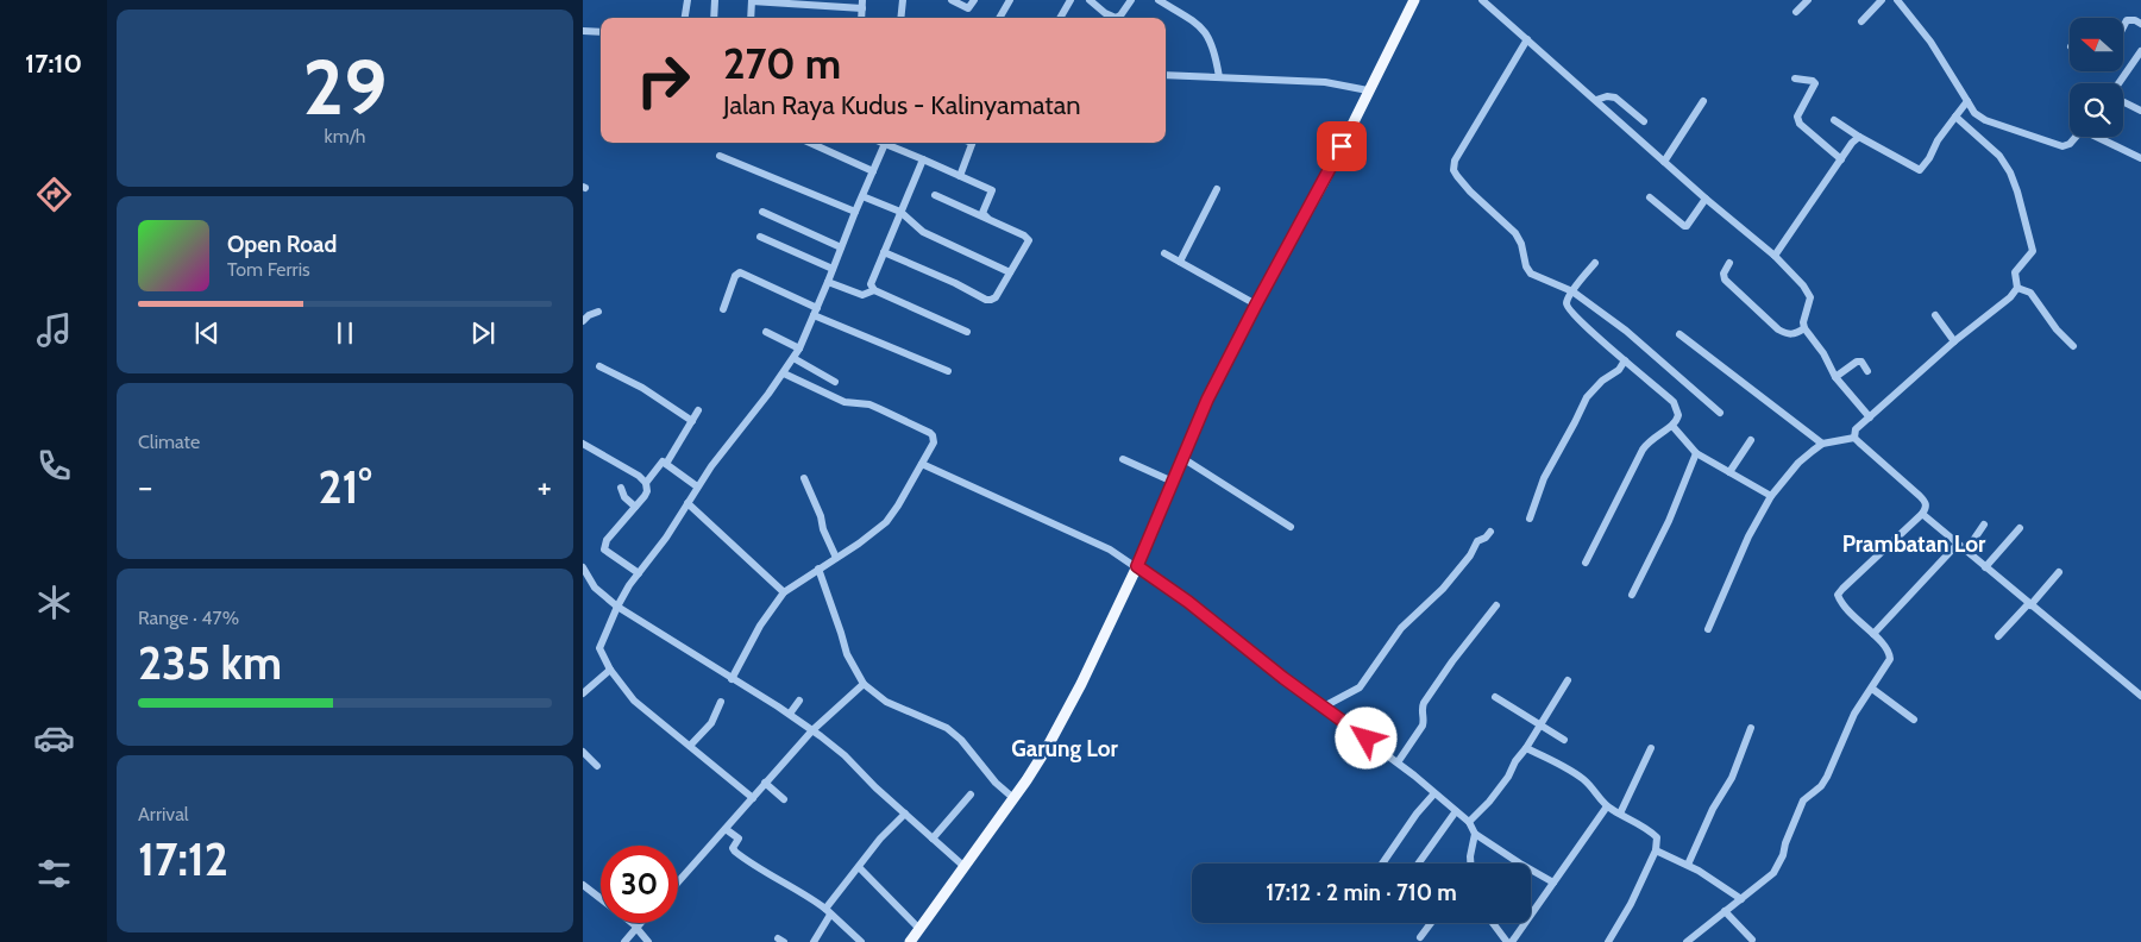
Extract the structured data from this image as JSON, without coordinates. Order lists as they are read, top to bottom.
{
  "districts": ["Prambatan Lor", "Garung Lor"],
  "north": "left",
  "page": {
    "tabs": "17:10",
    "tile": [
      ["29", "km/h"],
      "Climate",
      ["Range · 47%", "235 km"],
      ["Arrival", "17:12"]
    ],
    "turn": ["270 m", "Jalan Raya Kudus - Kalinyamatan"],
    "song": ["Open Road", "Tom Ferris"],
    "heat": ["−", "21°", "+"],
    "limit": "30",
    "trip": "17:12 · 2 min · 710 m"
  }
}
